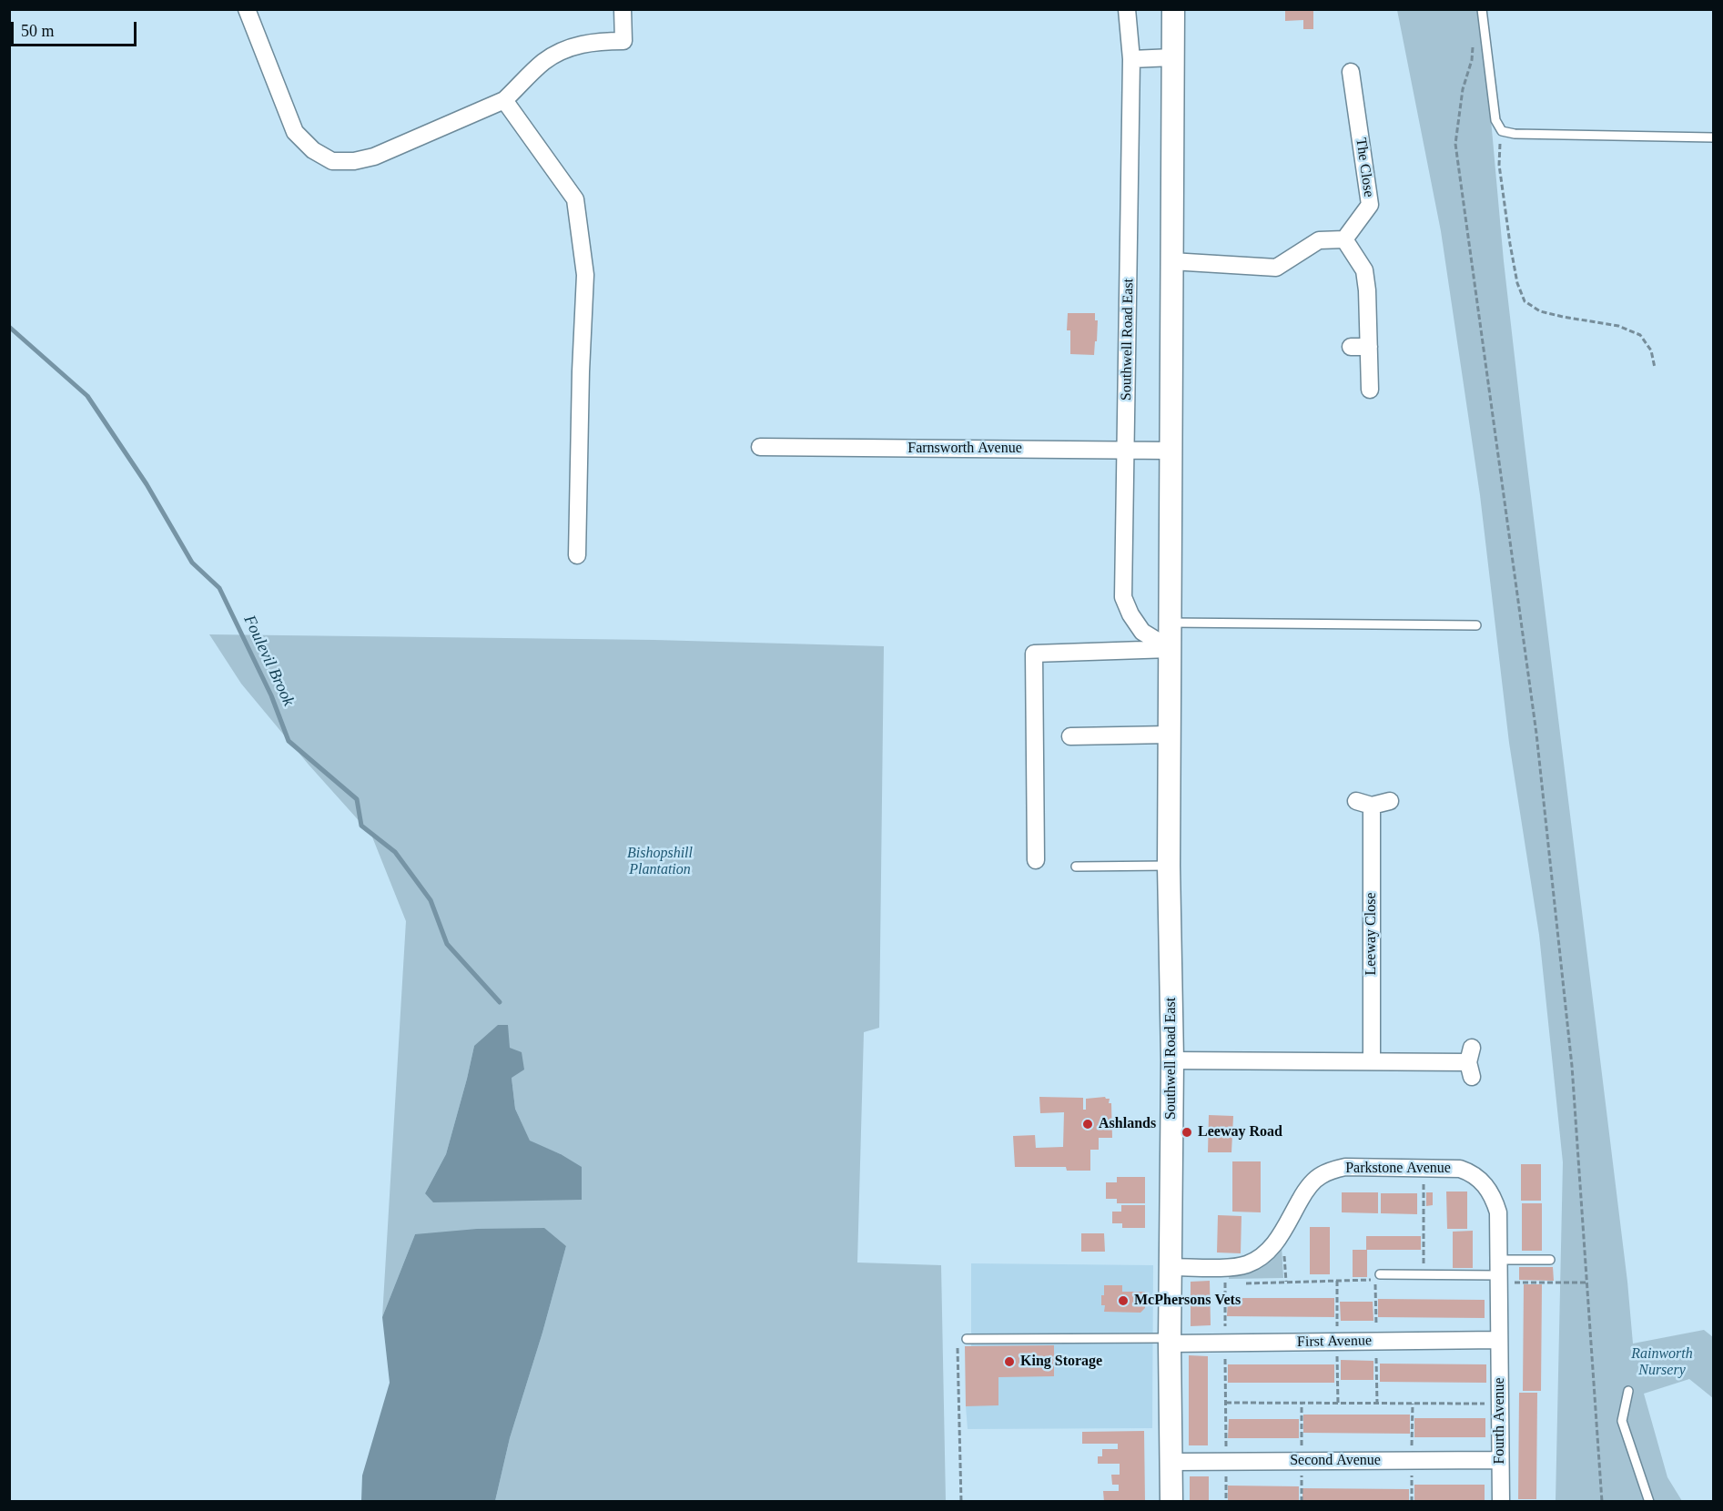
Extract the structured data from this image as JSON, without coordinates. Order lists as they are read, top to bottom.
{
  "streets": {
    "main road": ["Southwell Road East"],
    "street": [
      "The Close",
      "Farnsworth Avenue",
      "Leeway Close",
      "Parkstone Avenue",
      "First Avenue",
      "Fourth Avenue",
      "Second Avenue"
    ]
  },
  "crossings": [
    ["Southwell Road East", "Farnsworth Avenue"],
    ["Southwell Road East", "Parkstone Avenue"],
    ["Southwell Road East", "First Avenue"],
    ["Southwell Road East", "Second Avenue"],
    ["Parkstone Avenue", "First Avenue"],
    ["Parkstone Avenue", "Fourth Avenue"],
    ["First Avenue", "Fourth Avenue"],
    ["Fourth Avenue", "Second Avenue"]
  ],
  "water": ["Foulevil Brook"],
  "parks": ["Bishopshill Plantation", "Rainworth Nursery"],
  "places": [
    "Ashlands",
    "Leeway Road",
    "McPhersons Vets",
    "King Storage"
  ],
  "scale_bar": "50 m"
}
